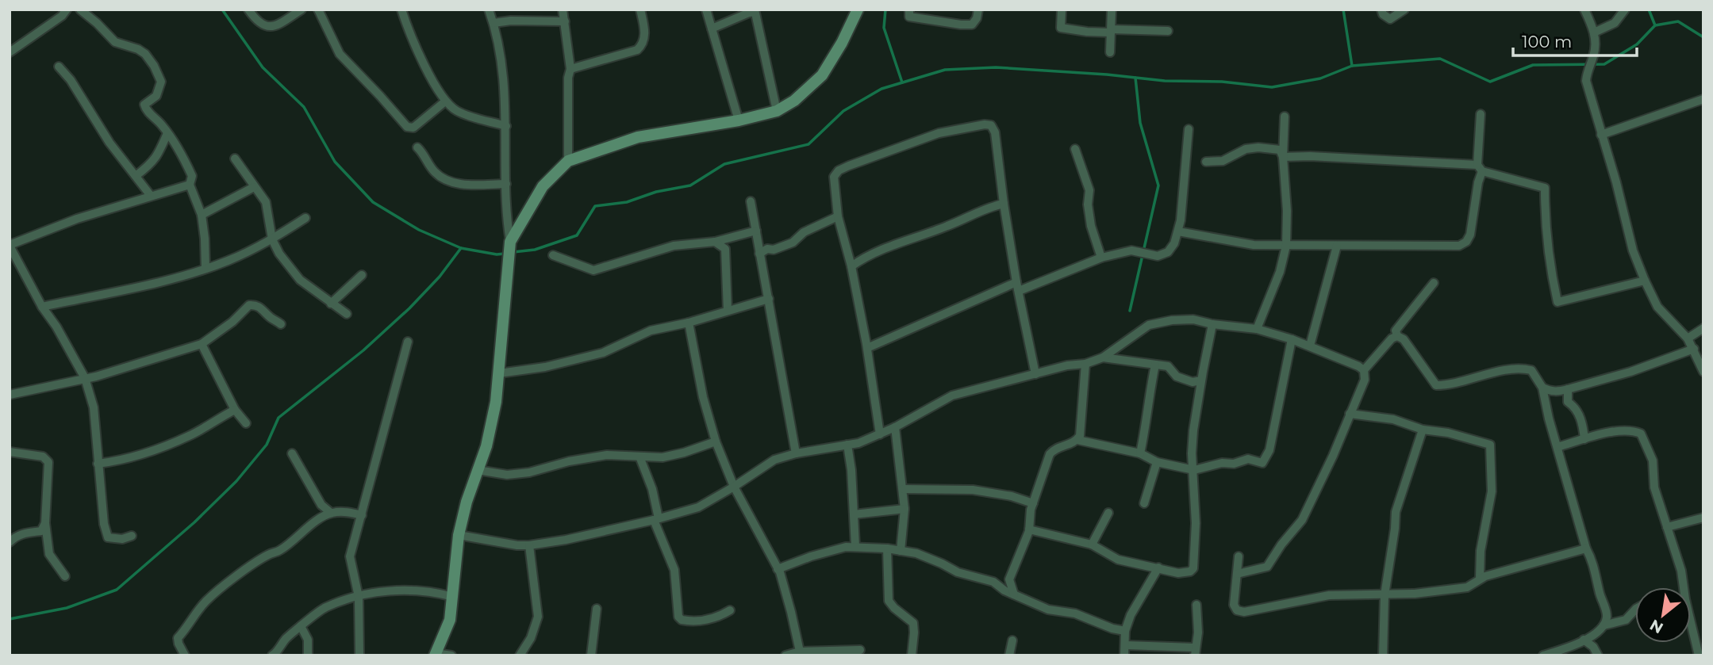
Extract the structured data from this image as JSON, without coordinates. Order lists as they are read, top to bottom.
{
  "scale_bar": "100 m",
  "north": "bottom left"
}
